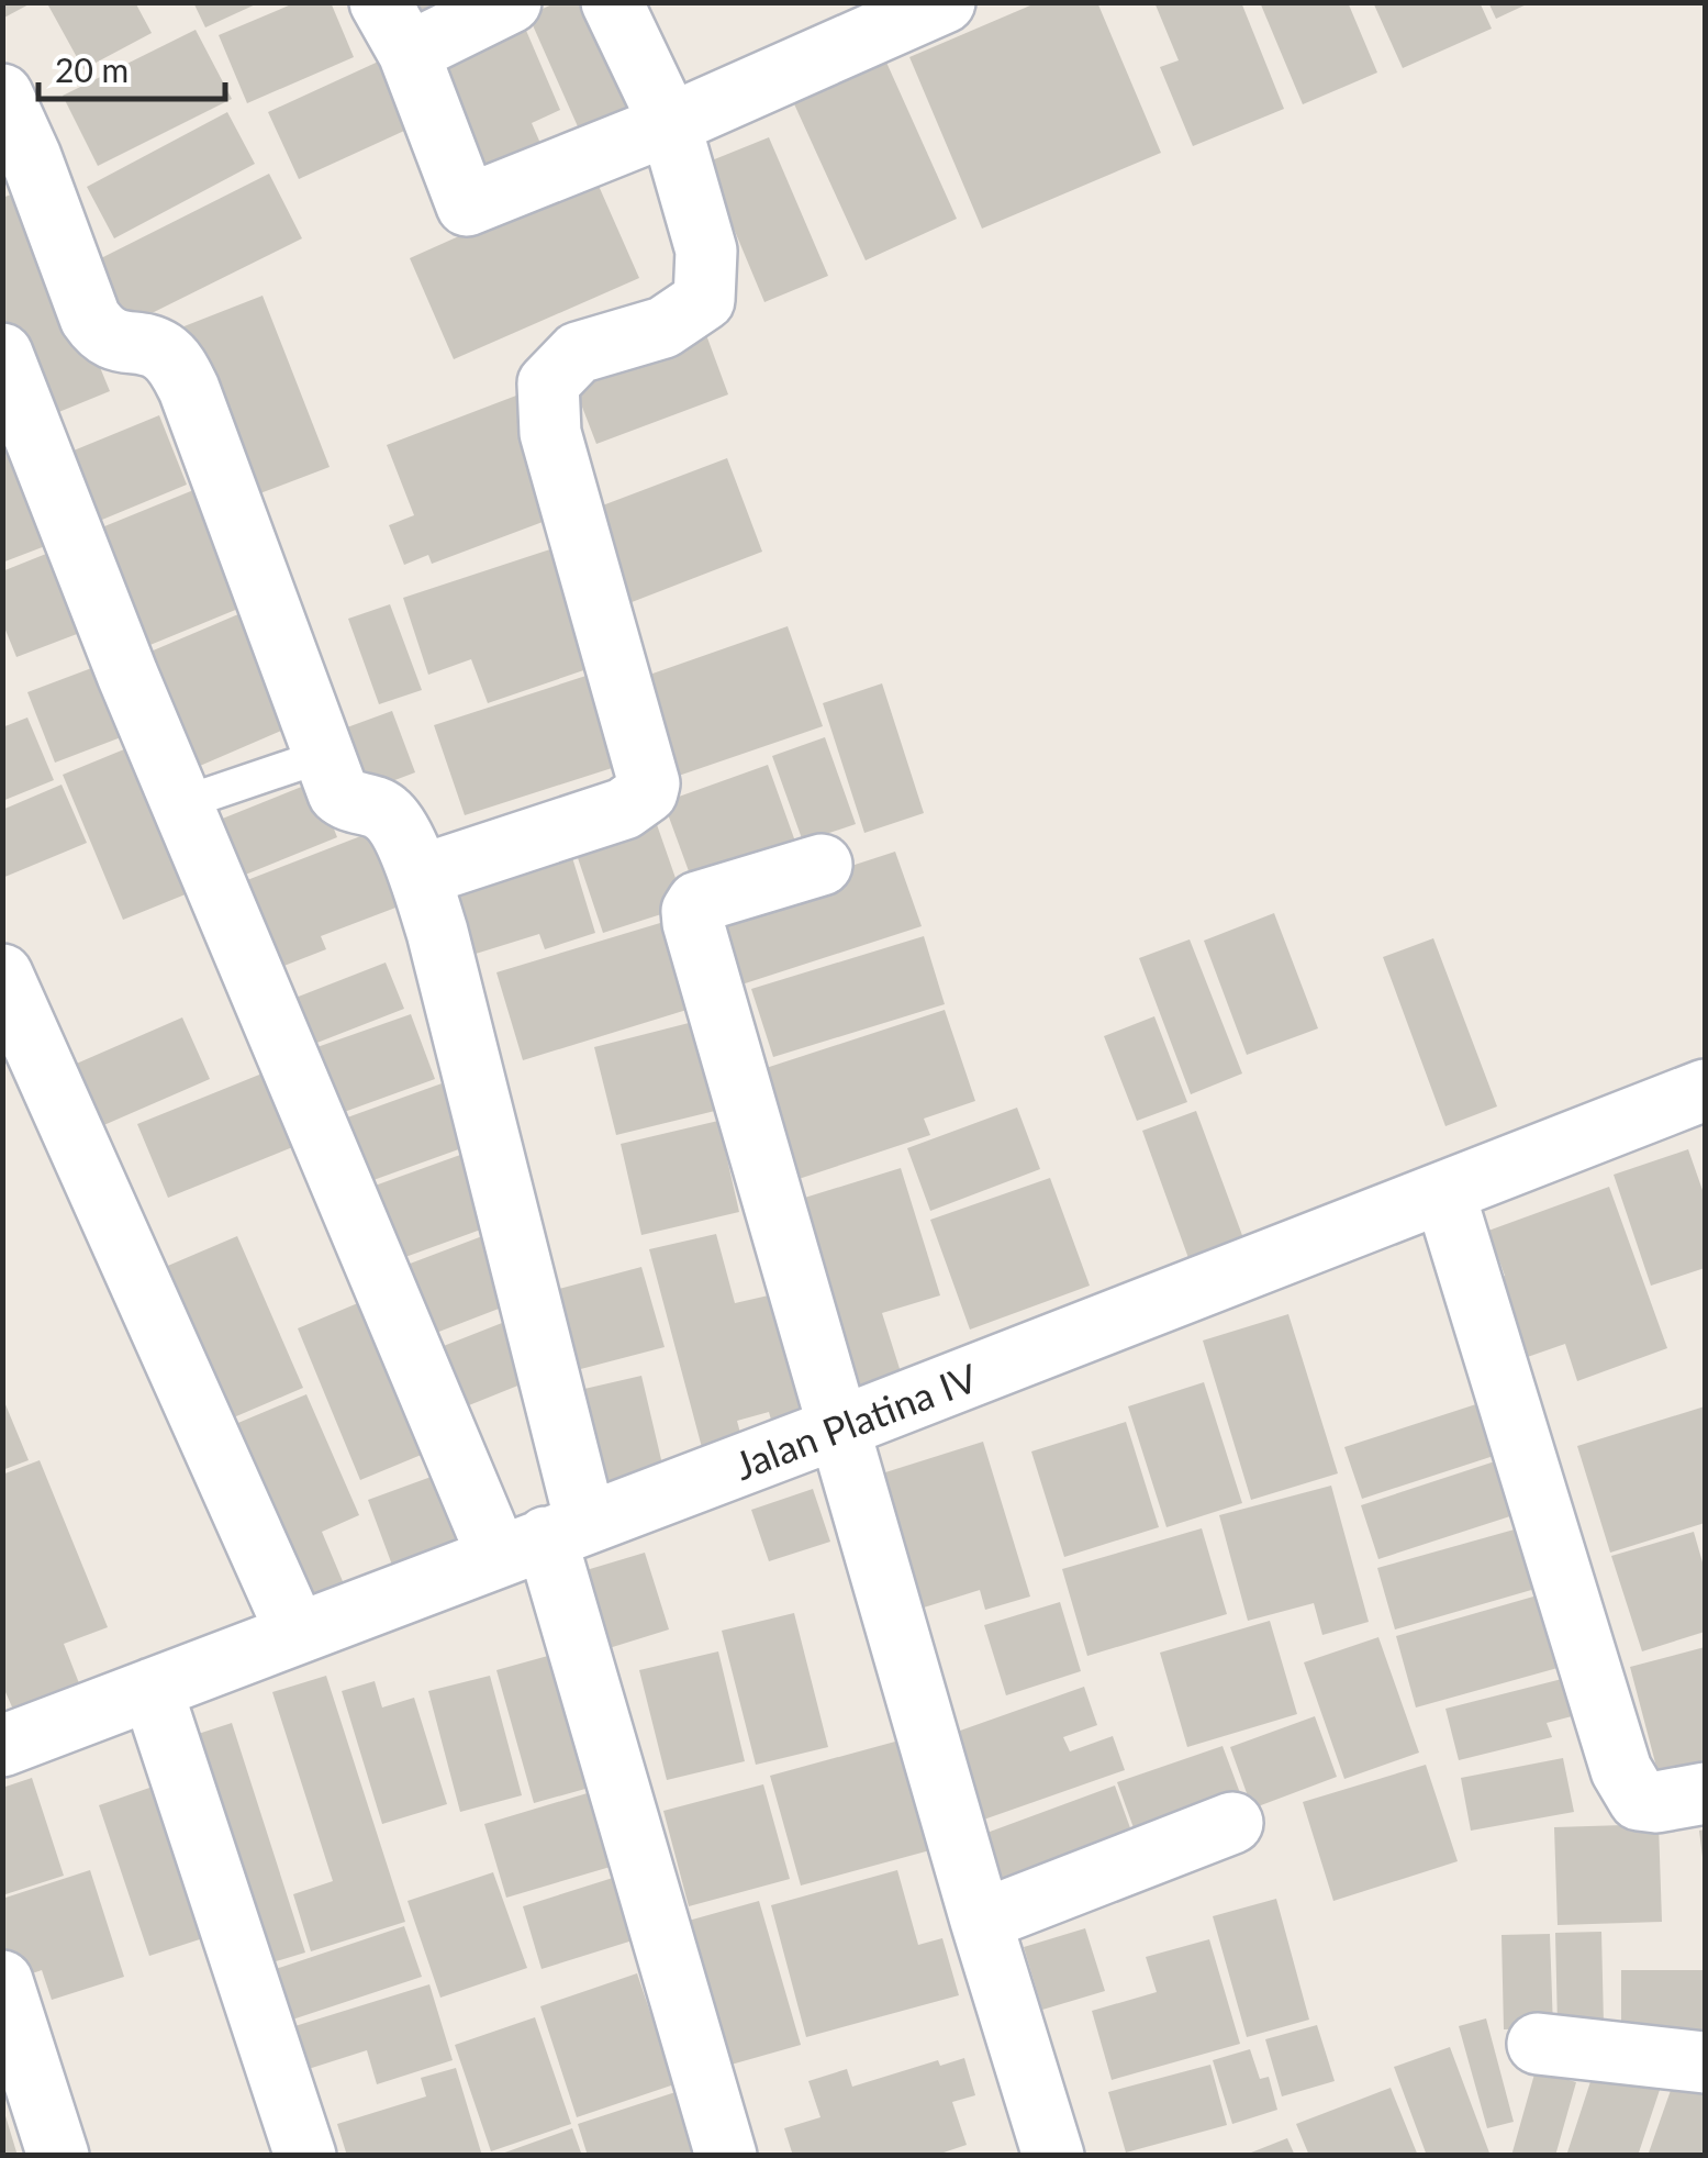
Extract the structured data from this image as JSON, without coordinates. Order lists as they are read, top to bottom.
{
  "streets": {
    "street": ["Jalan Platina IV"]
  },
  "scale_bar": "20 m"
}
